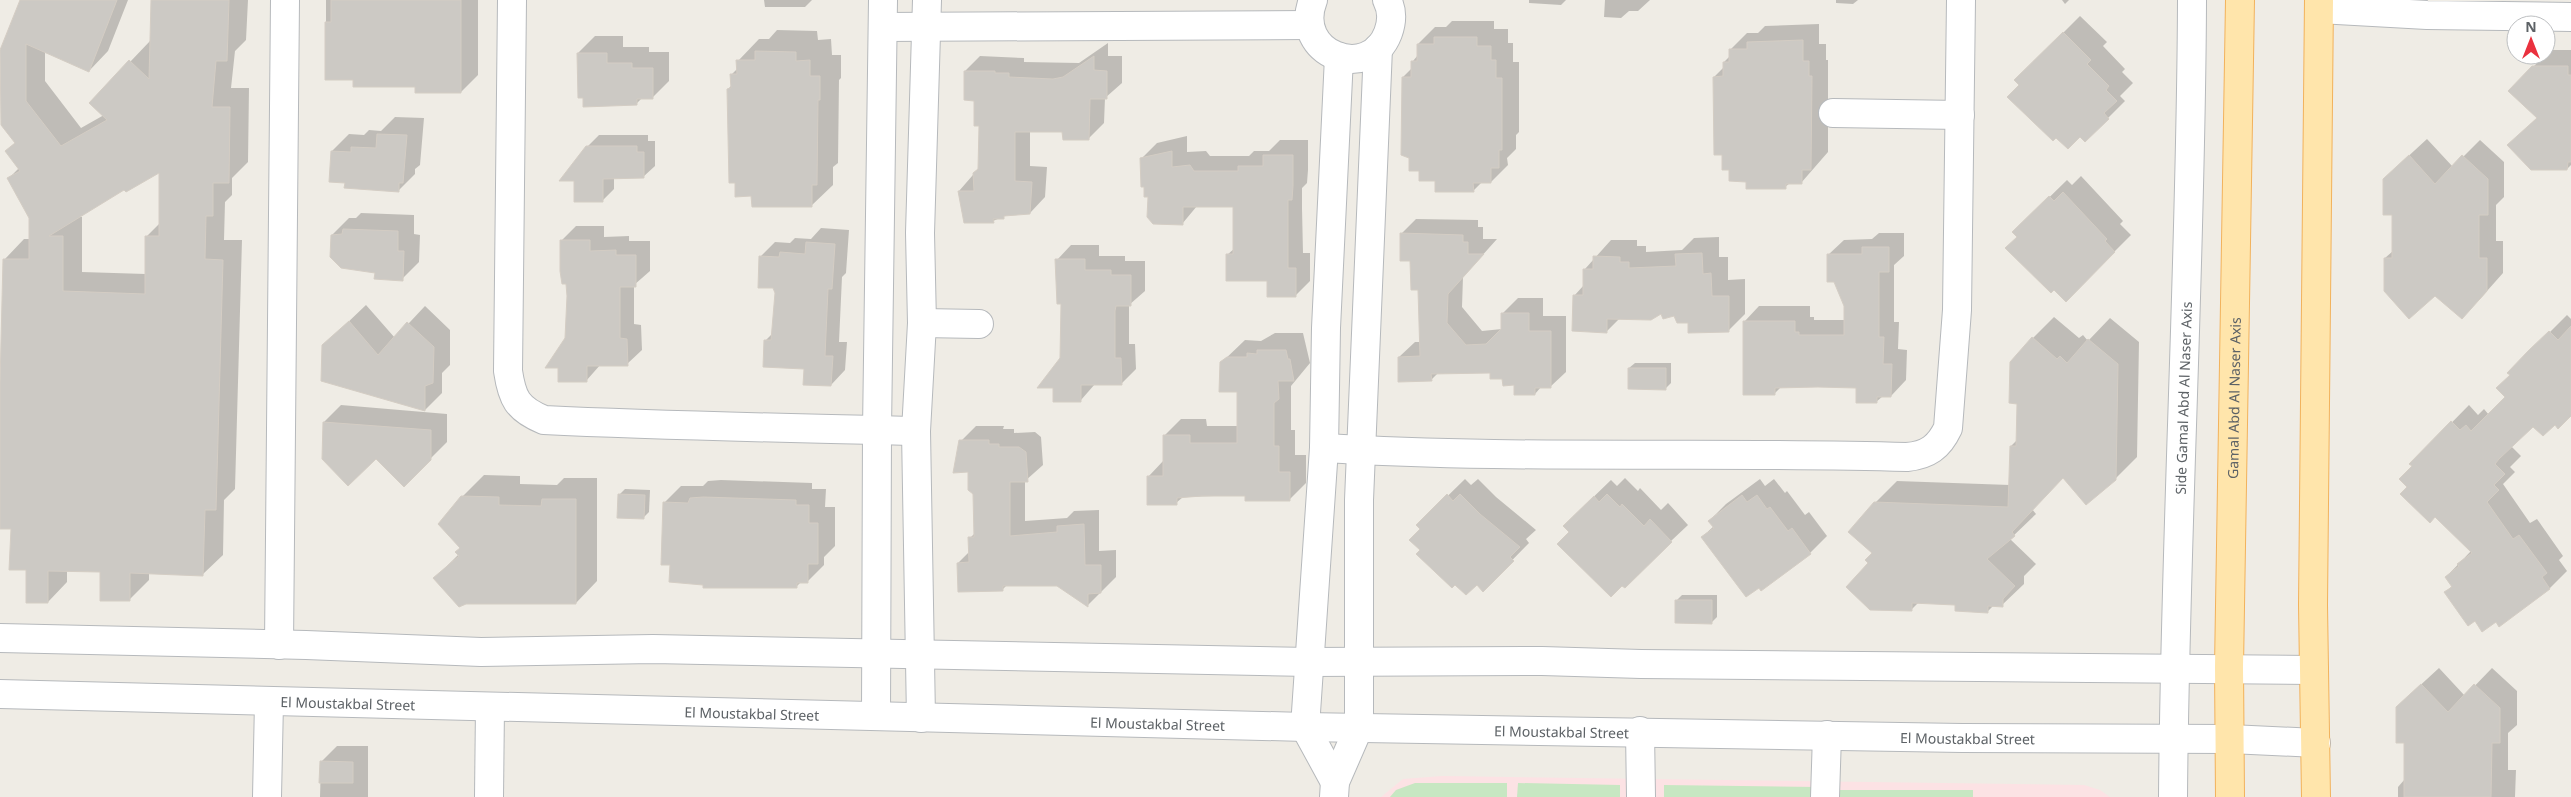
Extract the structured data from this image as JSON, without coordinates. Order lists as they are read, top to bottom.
{
  "streets": {
    "main road": ["Gamal Abd Al Naser Axis"],
    "street": ["Side Gamal Abd Al Naser Axis", "El Moustakbal Street"]
  },
  "crossings": [
    ["Gamal Abd Al Naser Axis", "El Moustakbal Street"],
    ["Side Gamal Abd Al Naser Axis", "El Moustakbal Street"]
  ],
  "north": "top"
}
